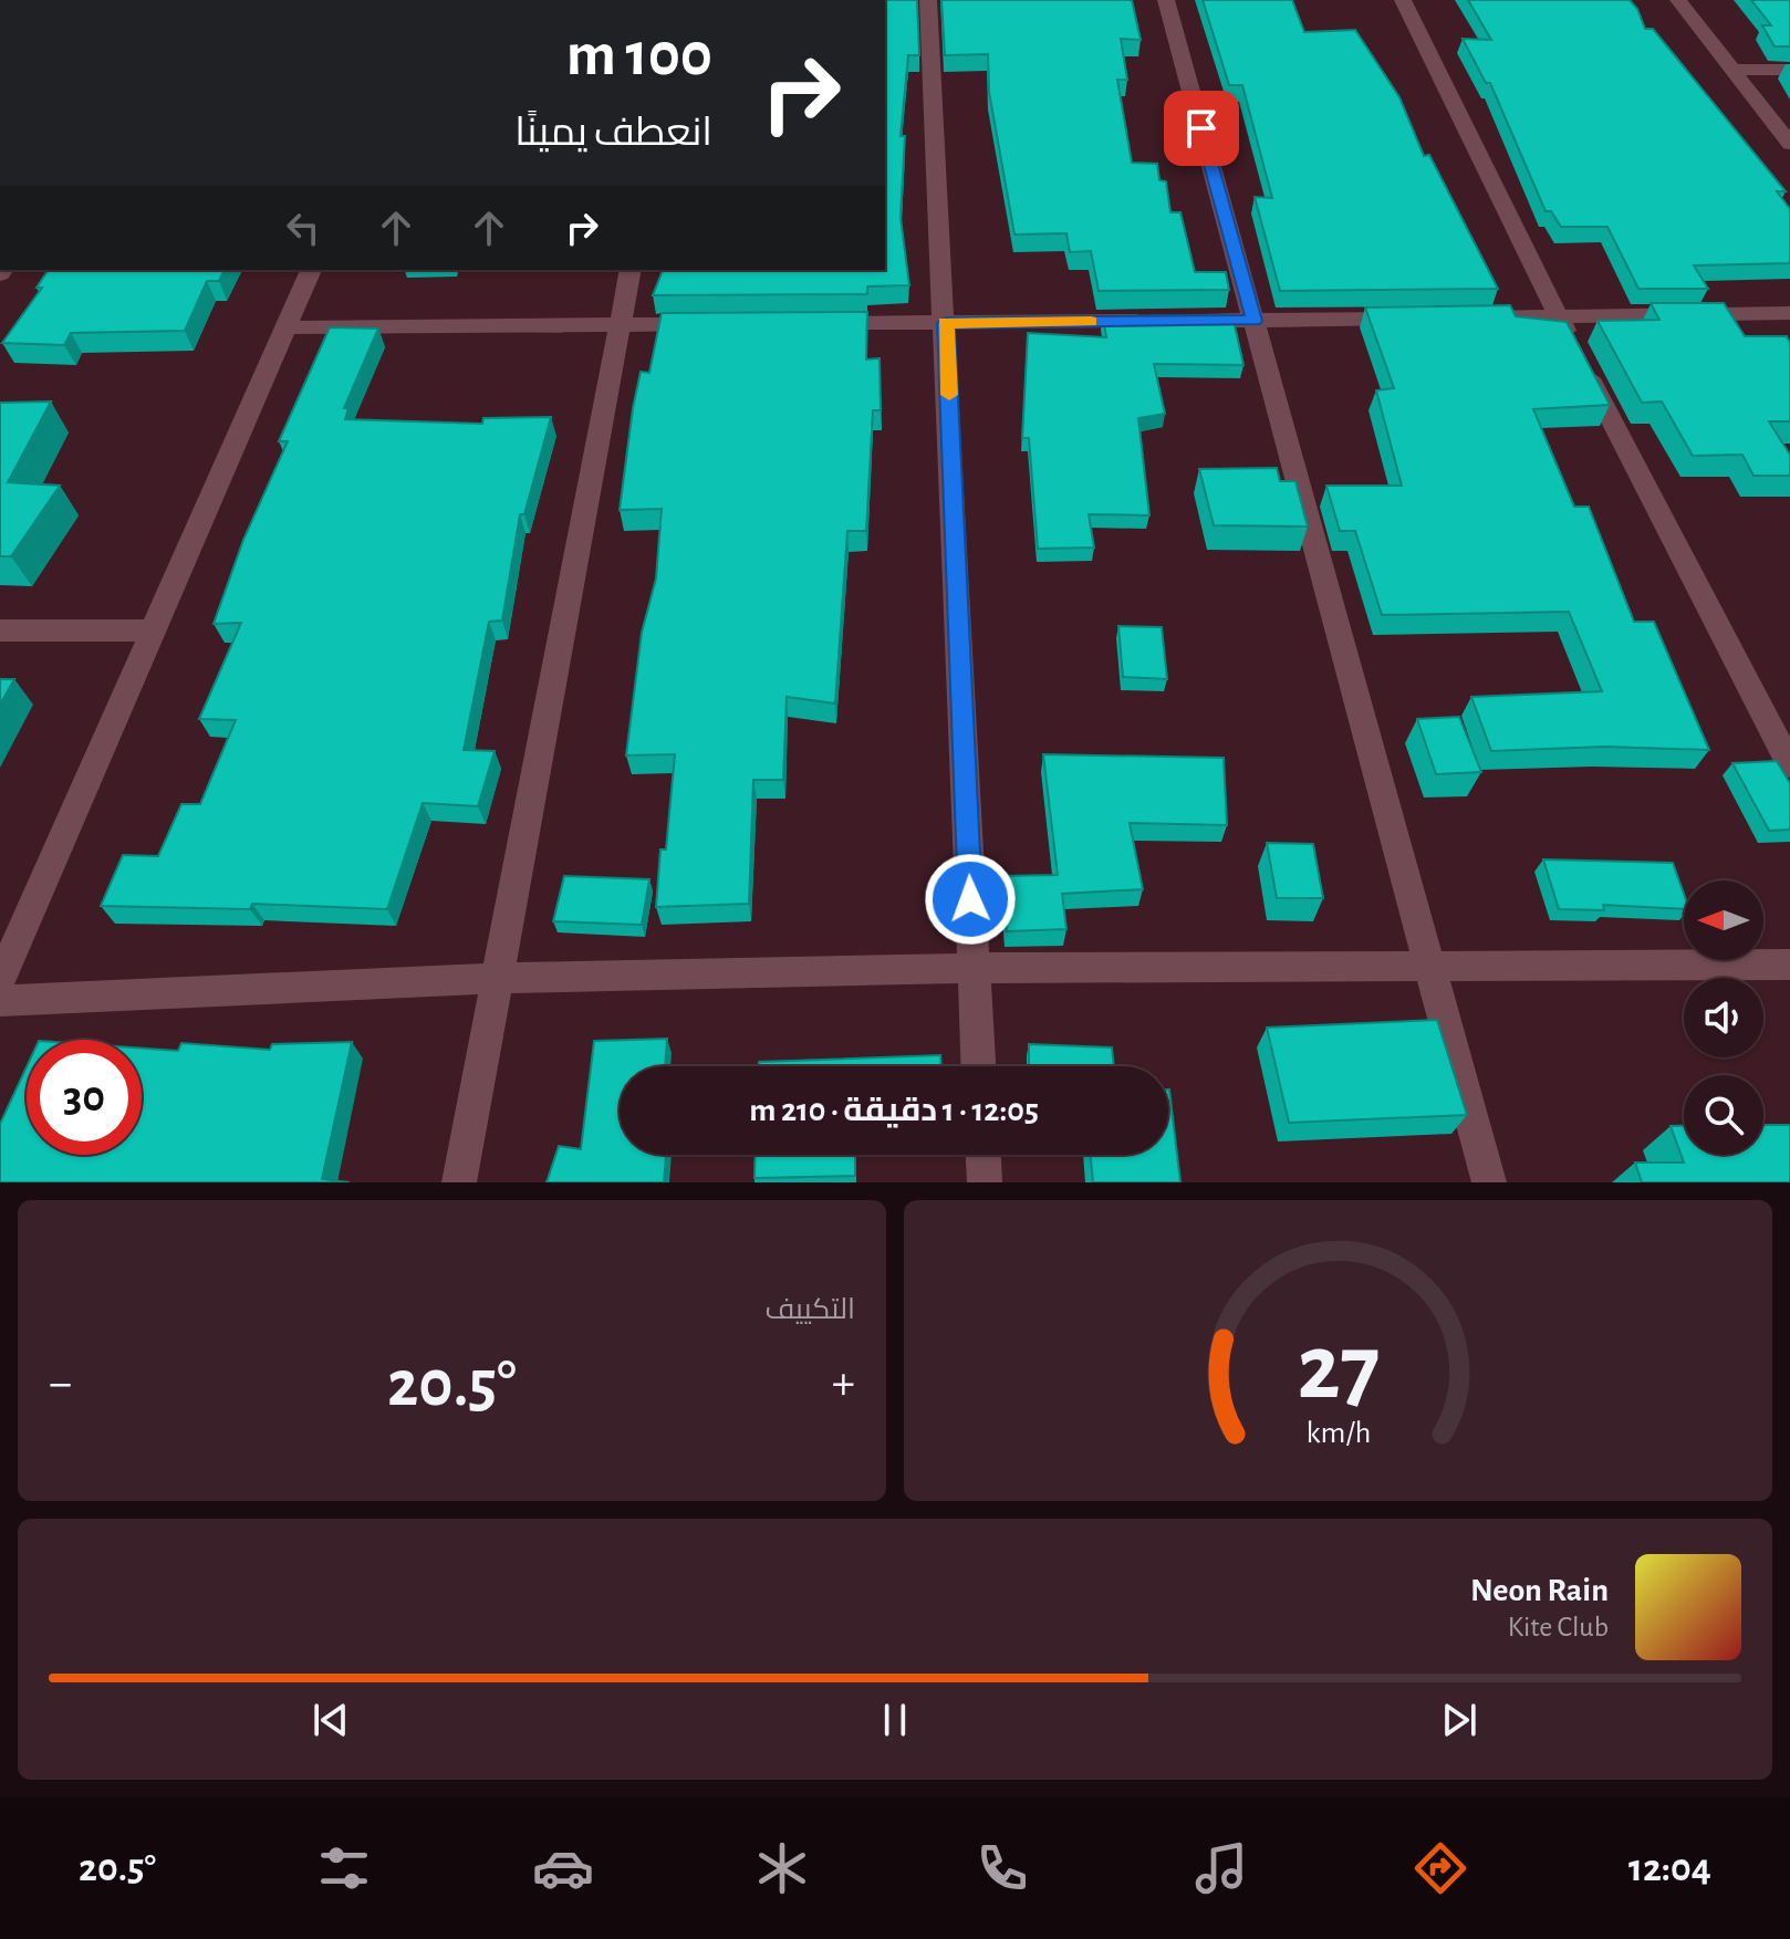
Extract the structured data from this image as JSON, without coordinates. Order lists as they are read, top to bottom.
{
  "north": "left",
  "page": {
    "turn": ["100 m", "انعطف يمينًا"],
    "limit": "30",
    "trip": "12:05 · 1 دقيقة · 210 m",
    "tile": "التكييف",
    "heat": ["−", "20.5°", "+"],
    "song": ["Neon Rain", "Kite Club"],
    "tabs": ["12:04", "20.5°"],
    "gauge": ["27", "km/h"]
  }
}
